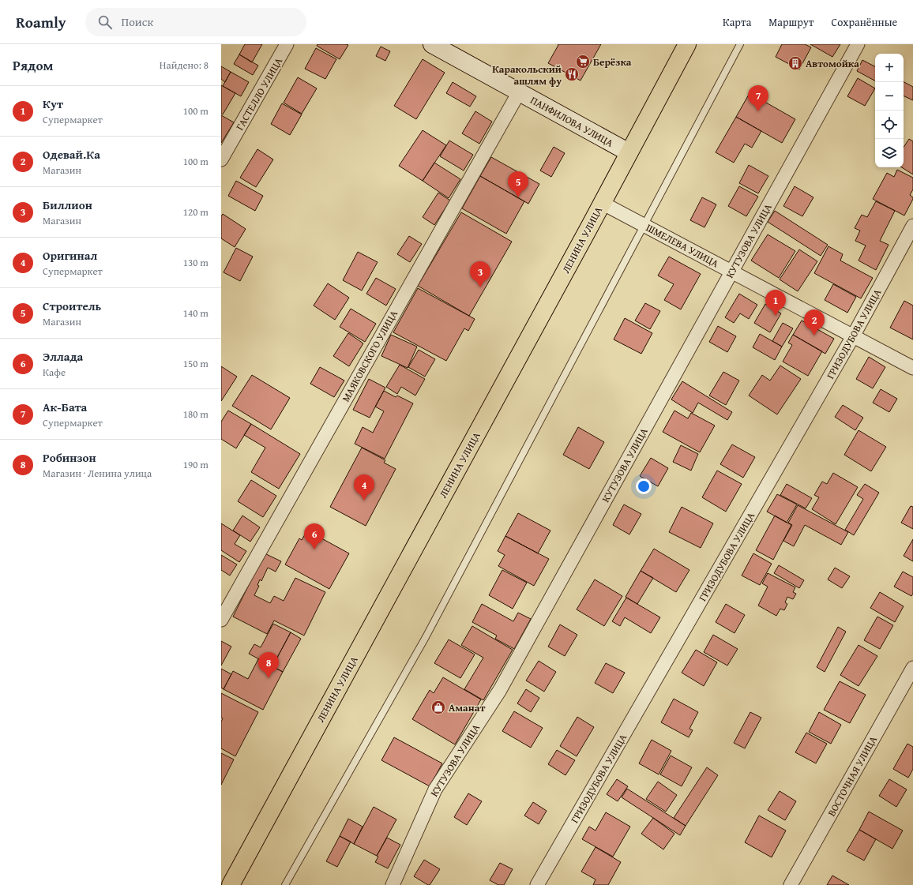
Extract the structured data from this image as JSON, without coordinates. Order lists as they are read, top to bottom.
{
  "streets": {
    "main road": ["ЛЕНИНА УЛИЦА"],
    "street": [
      "ГАСТЕЛЛО УЛИЦА",
      "ПАНФИЛОВА УЛИЦА",
      "КУТУЗОВА УЛИЦА",
      "ШМЕЛЕВА УЛИЦА",
      "ГРИЗОДУБОВА УЛИЦА",
      "МАЯКОВСКОГО УЛИЦА",
      "ВОСТОЧНАЯ УЛИЦА"
    ]
  },
  "crossings": [
    ["ПАНФИЛОВА УЛИЦА", "ЛЕНИНА УЛИЦА"],
    ["ПАНФИЛОВА УЛИЦА", "МАЯКОВСКОГО УЛИЦА"],
    ["ЛЕНИНА УЛИЦА", "ШМЕЛЕВА УЛИЦА"],
    ["КУТУЗОВА УЛИЦА", "ШМЕЛЕВА УЛИЦА"],
    ["ШМЕЛЕВА УЛИЦА", "ГРИЗОДУБОВА УЛИЦА"]
  ],
  "places": {
    "supermarket": ["Берёзка"],
    "building": ["Автомойка"],
    "restaurant": ["Каракольский ашлям фу"],
    "shop": ["Аманат"]
  },
  "page": {
    "header": "Roamly",
    "search": "Поиск",
    "nav": ["Карта", "Маршрут", "Сохранённые"],
    "heading": ["Рядом", "Найдено: 8"],
    "map_buttons": ["+", "−"],
    "list": [
      {
        "mark": "1",
        "name": "Кут",
        "note": "Супермаркет",
        "value": "100 m"
      },
      {
        "mark": "2",
        "name": "Одевай.Ка",
        "note": "Магазин",
        "value": "100 m"
      },
      {
        "mark": "3",
        "name": "Биллион",
        "note": "Магазин",
        "value": "120 m"
      },
      {
        "mark": "4",
        "name": "Оригинал",
        "note": "Супермаркет",
        "value": "130 m"
      },
      {
        "mark": "5",
        "name": "Строитель",
        "note": "Магазин",
        "value": "140 m"
      },
      {
        "mark": "6",
        "name": "Эллада",
        "note": "Кафе",
        "value": "150 m"
      },
      {
        "mark": "7",
        "name": "Ак-Бата",
        "note": "Супермаркет",
        "value": "180 m"
      },
      {
        "mark": "8",
        "name": "Робинзон",
        "note": "Магазин · Ленина улица",
        "value": "190 m"
      }
    ],
    "pins": [
      "7",
      "5",
      "3",
      "1",
      "2",
      "4",
      "6",
      "8"
    ]
  }
}
